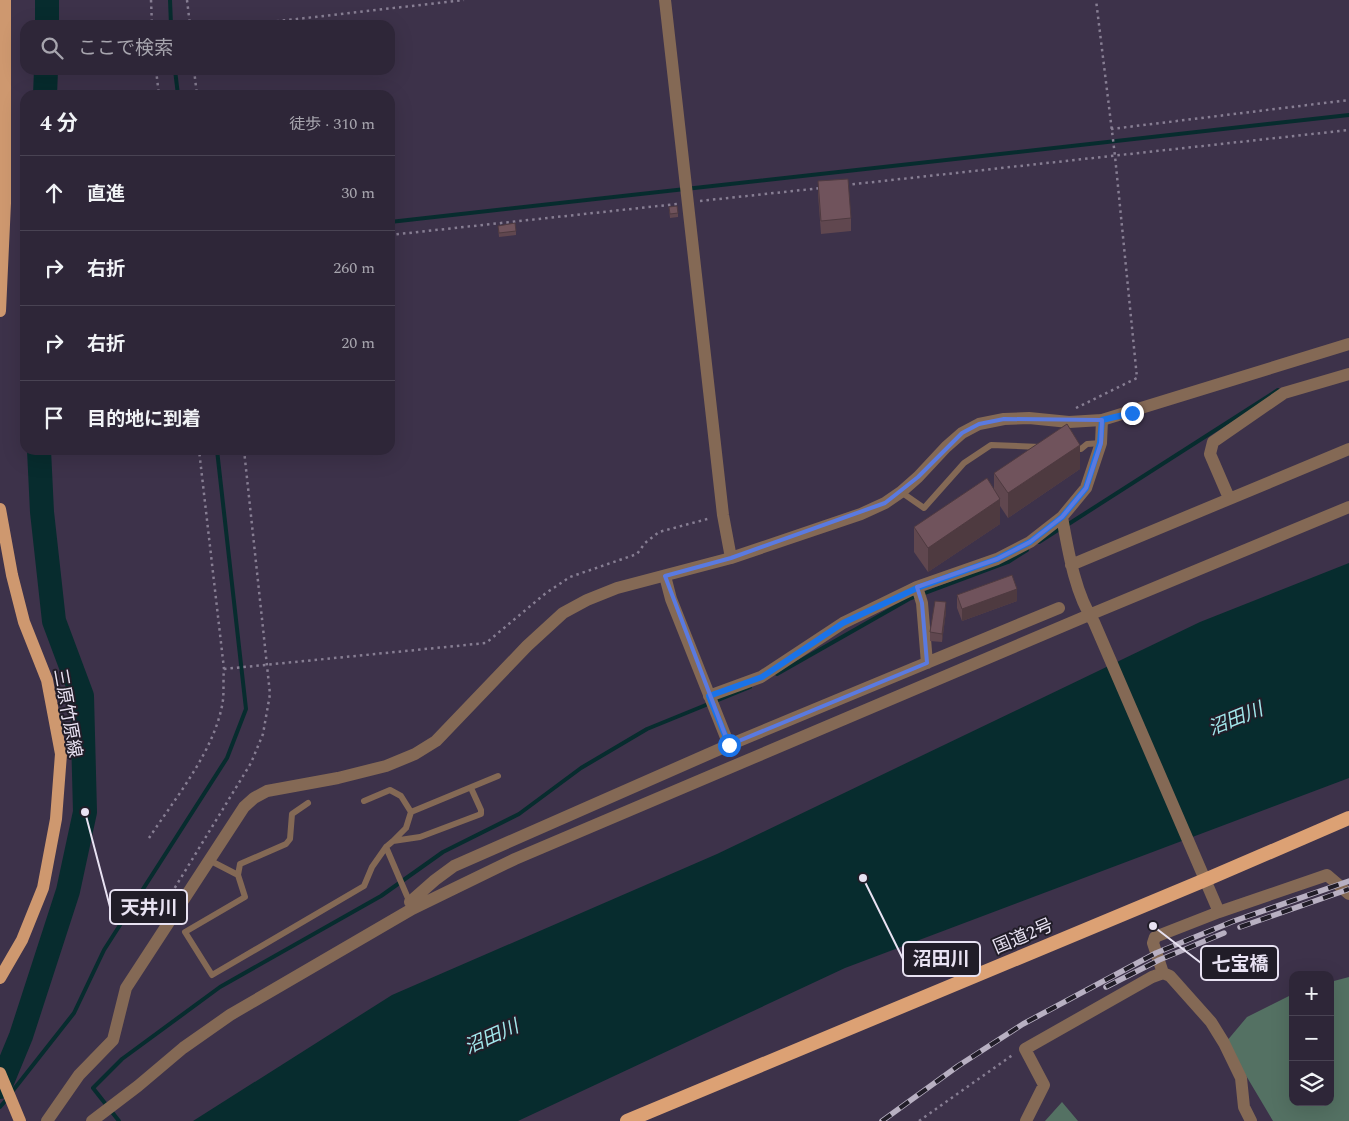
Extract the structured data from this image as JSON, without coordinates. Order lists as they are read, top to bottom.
{
  "streets": {
    "highway": ["国道2号"],
    "main road": ["三原竹原線"]
  },
  "water": ["沼田川"],
  "places": ["天井川", "沼田川", "七宝橋"],
  "page": {
    "search": "ここで検索",
    "heading": ["4 分", "徒歩 · 310 m"],
    "list": [
      ["直進", "30 m"],
      ["右折", "260 m"],
      ["右折", "20 m"],
      "目的地に到着"
    ],
    "map_buttons": ["+", "−"]
  }
}
